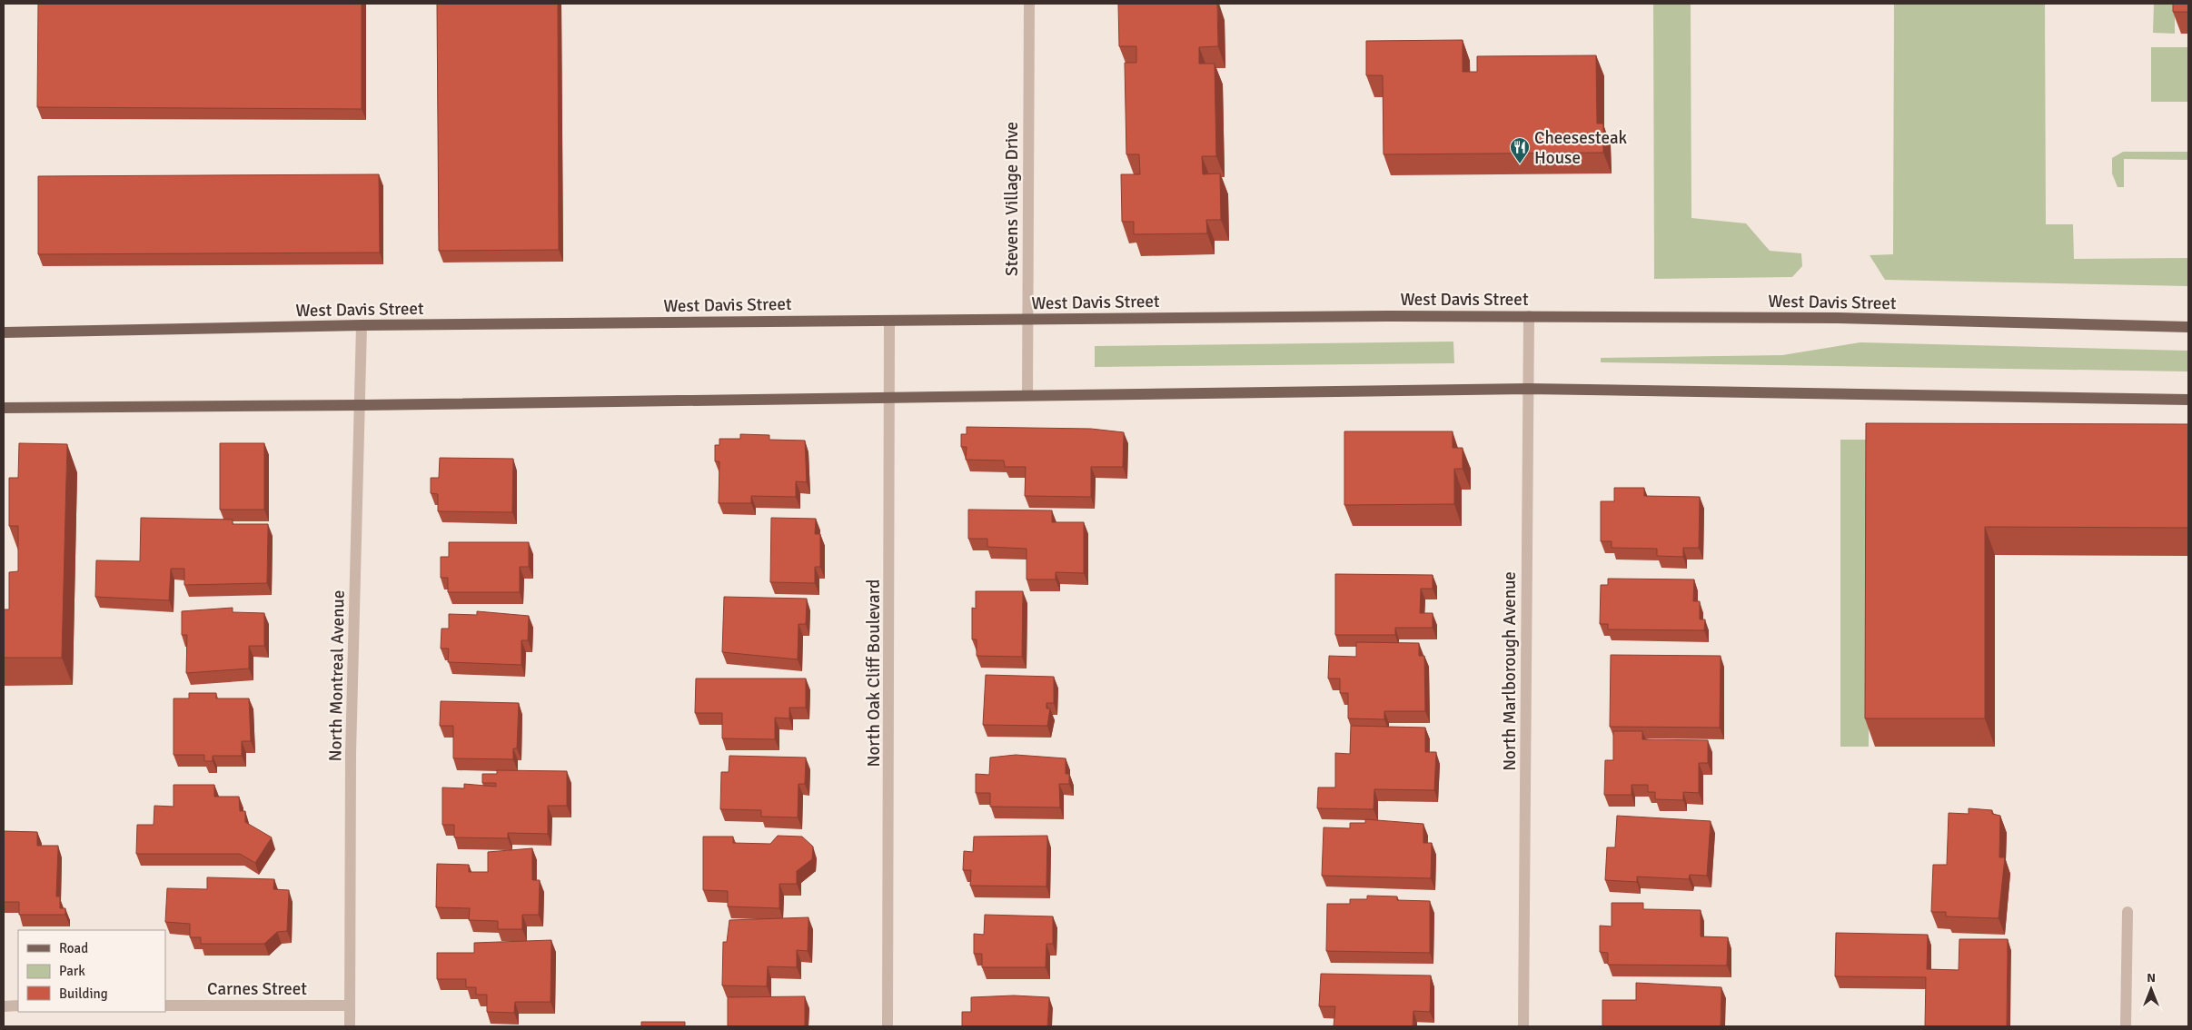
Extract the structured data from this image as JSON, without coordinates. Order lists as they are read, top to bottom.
{
  "streets": {
    "main road": ["West Davis Street"],
    "street": [
      "Stevens Village Drive",
      "North Marlborough Avenue",
      "North Oak Cliff Boulevard",
      "North Montreal Avenue",
      "Carnes Street"
    ]
  },
  "crossings": [
    ["Stevens Village Drive", "West Davis Street"],
    ["West Davis Street", "North Marlborough Avenue"],
    ["West Davis Street", "North Oak Cliff Boulevard"],
    ["West Davis Street", "North Montreal Avenue"],
    ["North Montreal Avenue", "Carnes Street"]
  ],
  "places": {
    "restaurant": ["Cheesesteak House"]
  },
  "legend": ["Road", "Park", "Building"],
  "north": "top"
}
